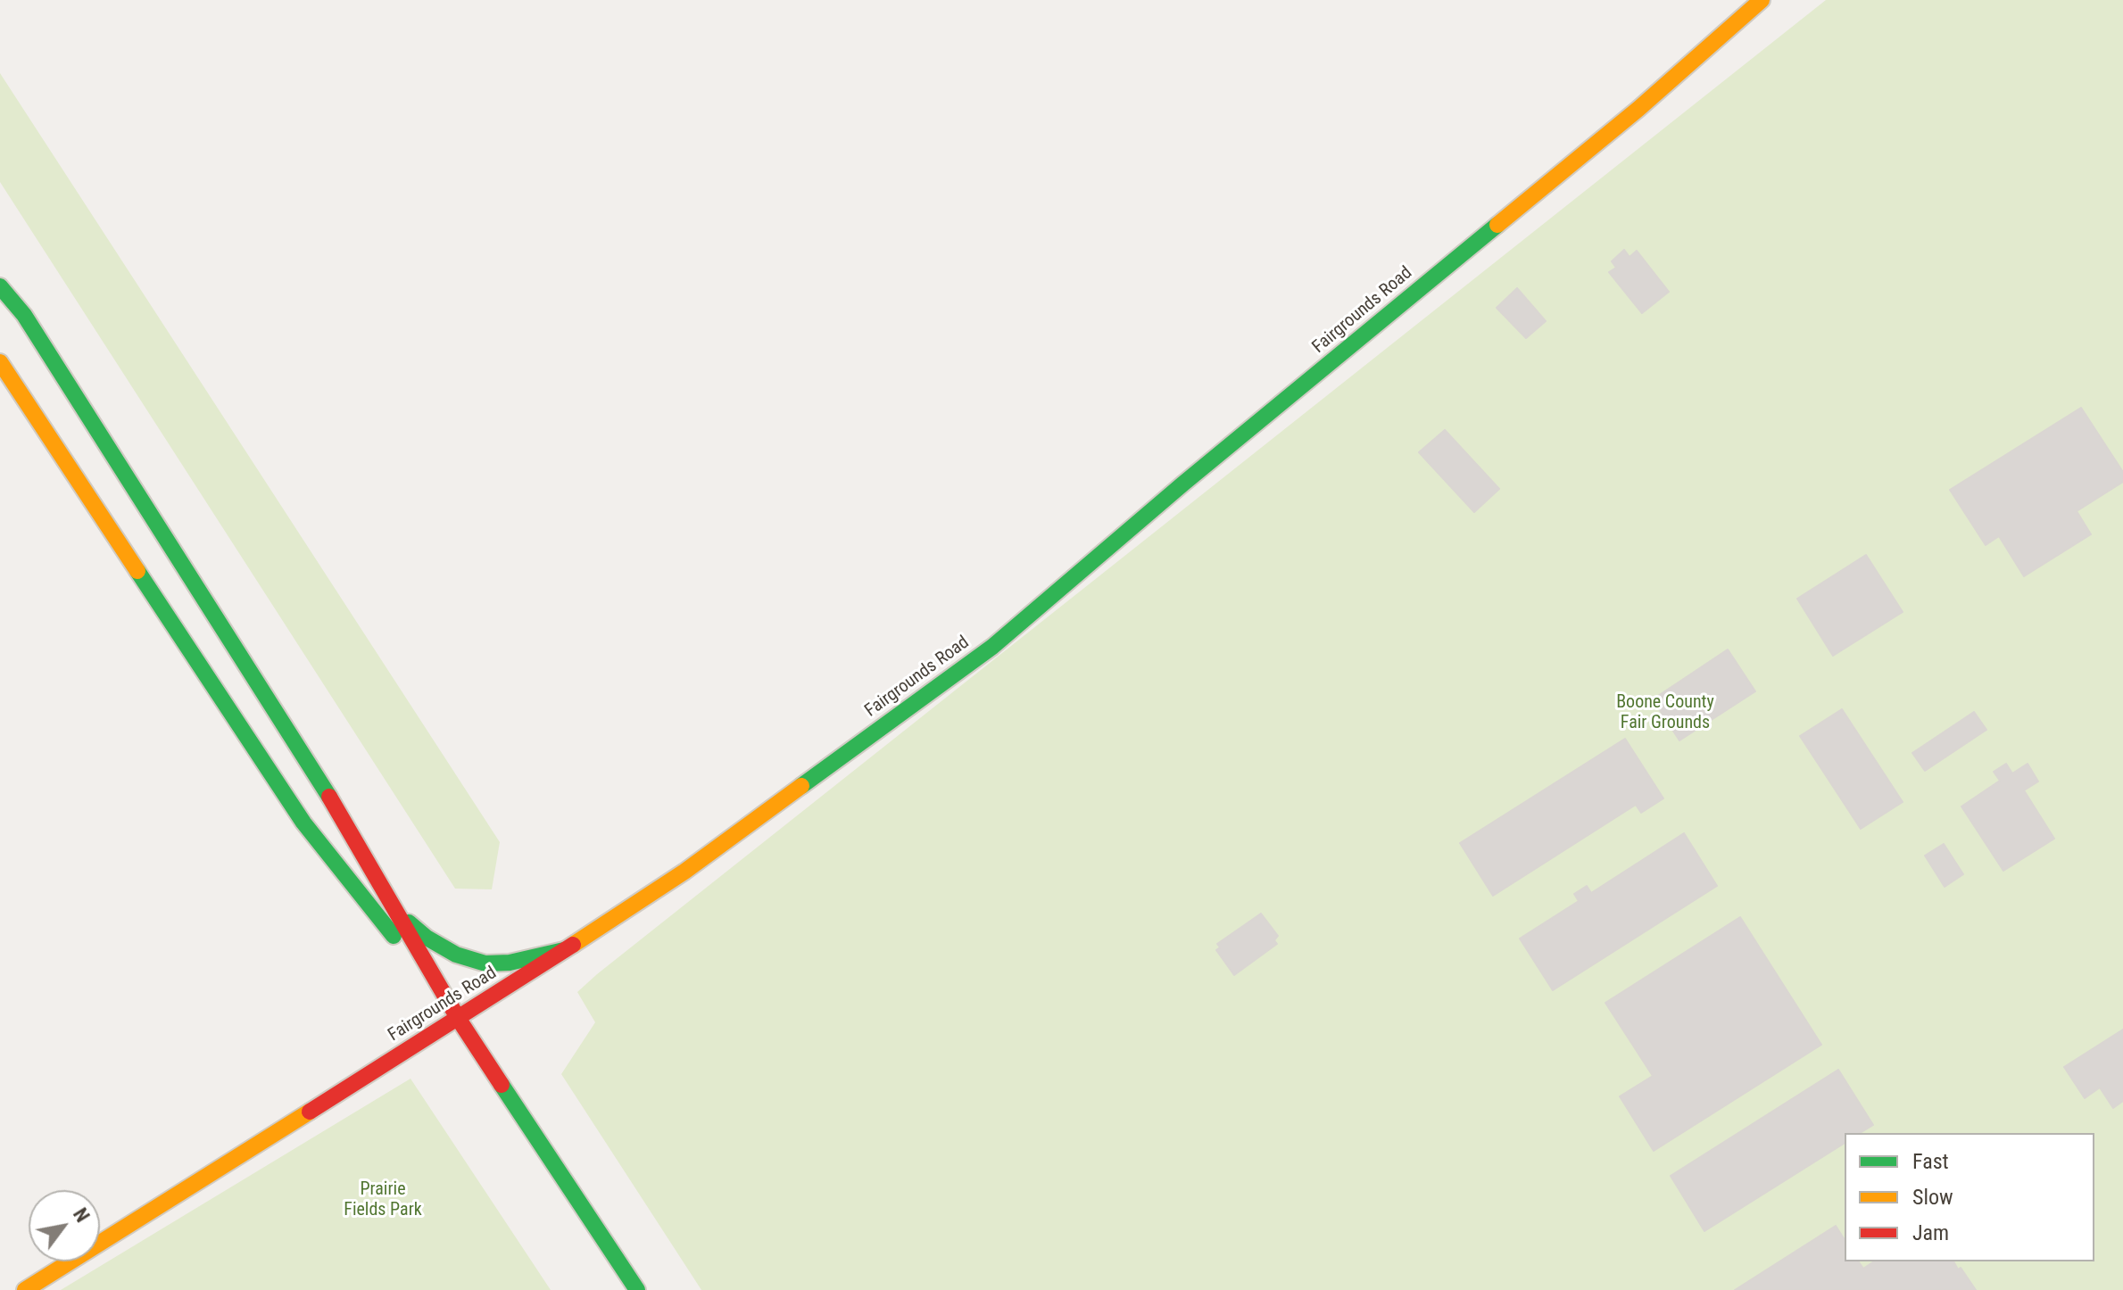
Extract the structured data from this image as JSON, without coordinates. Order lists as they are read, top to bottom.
{
  "streets": {
    "main road": ["Fairgrounds Road"]
  },
  "parks": ["Boone County Fair Grounds", "Prairie Fields Park"],
  "legend": ["Fast", "Slow", "Jam"],
  "north": "top right"
}
